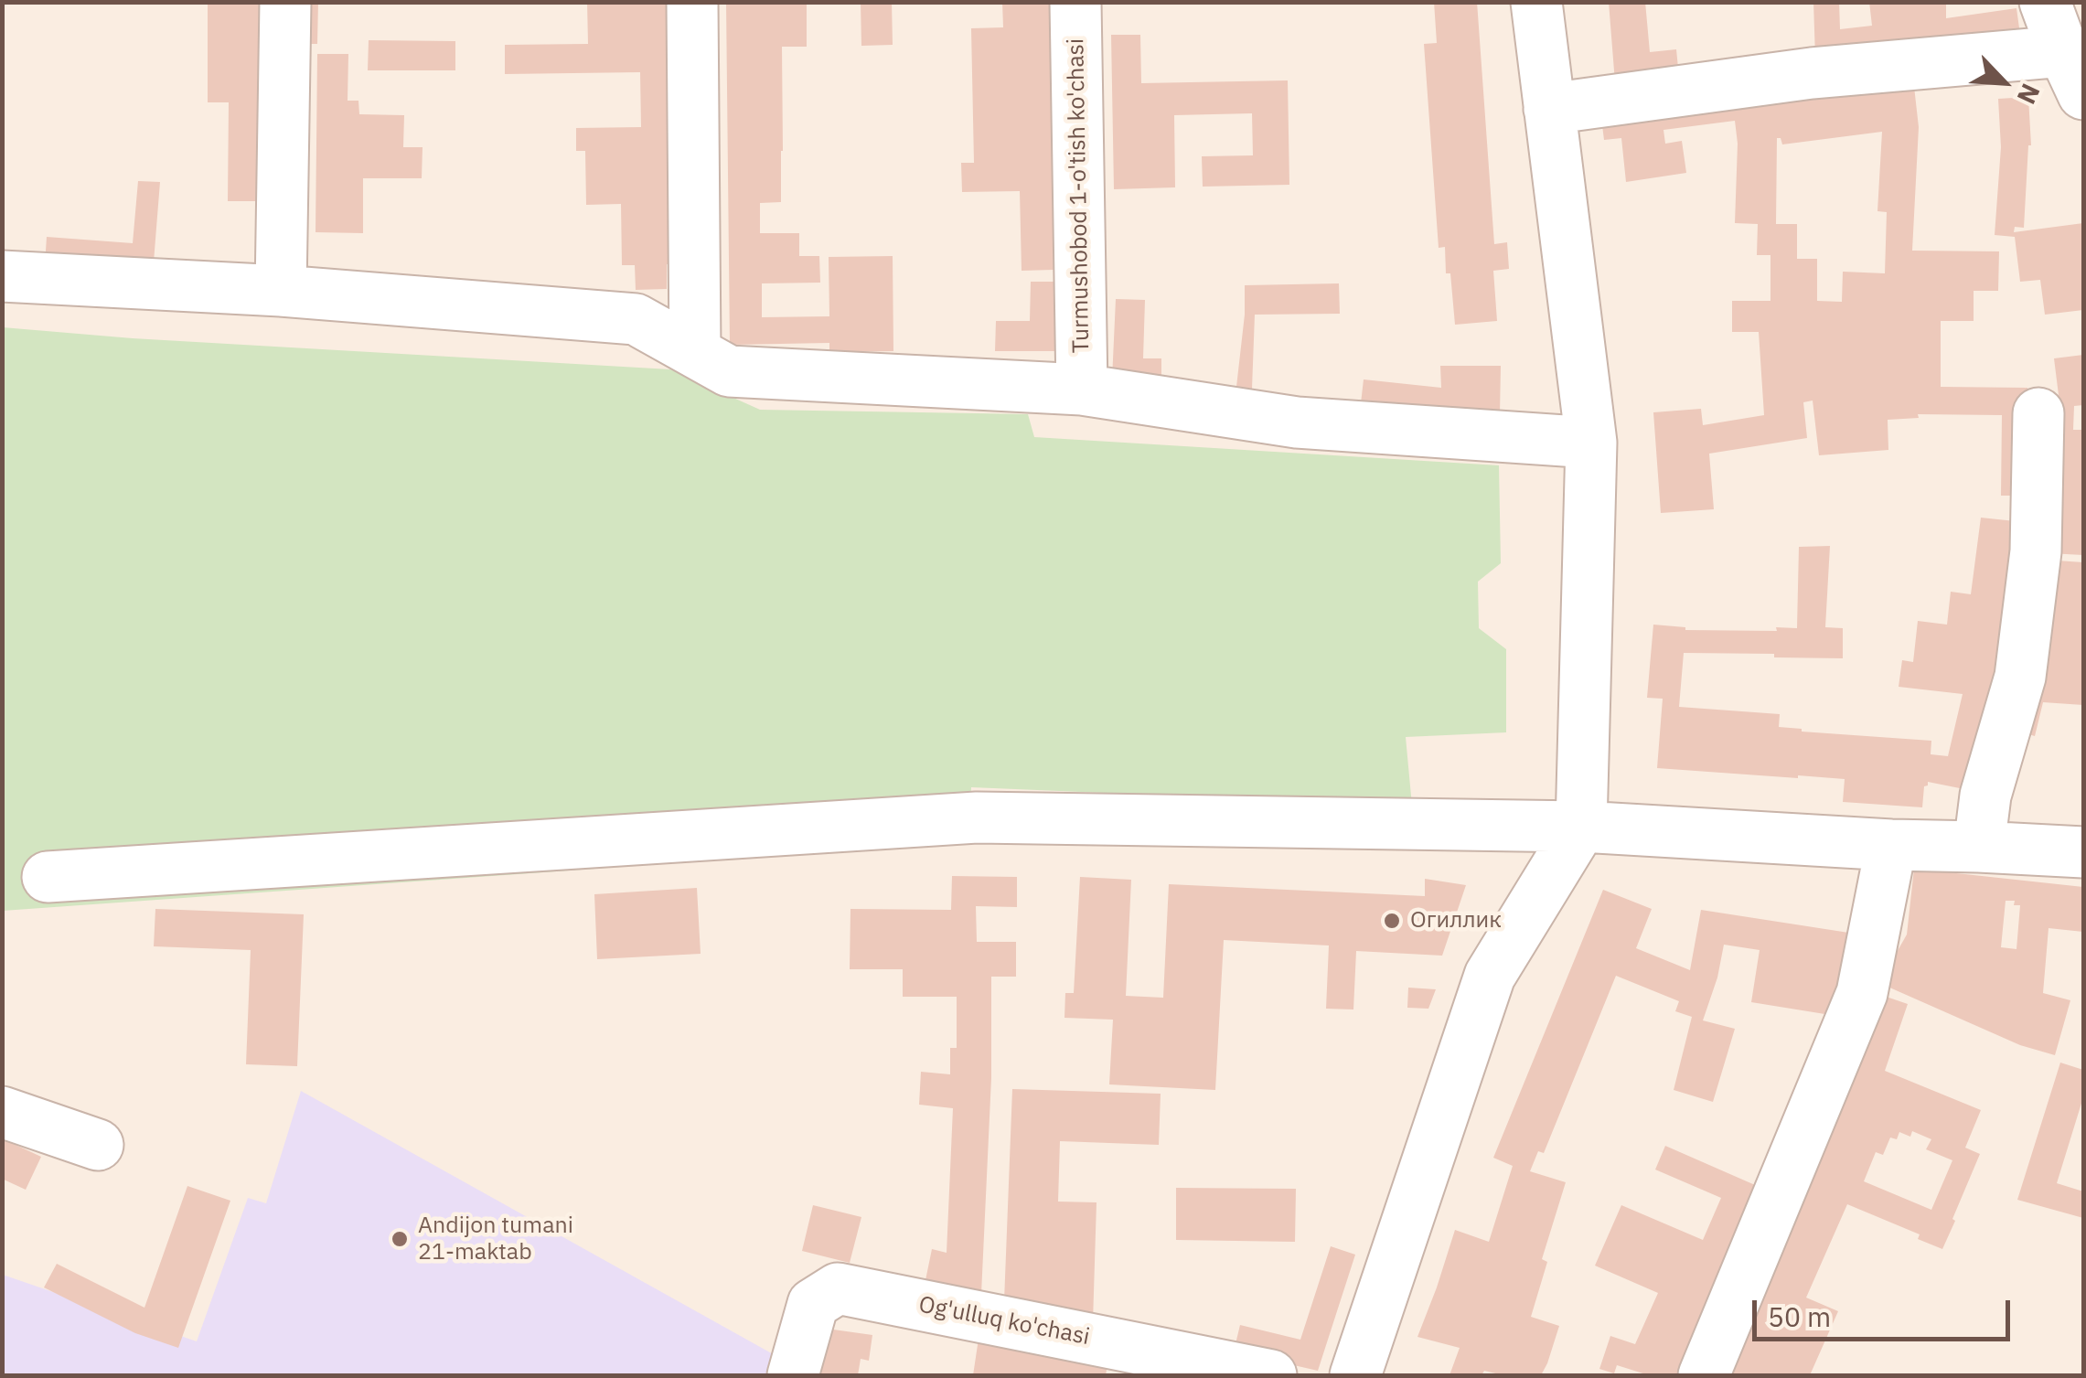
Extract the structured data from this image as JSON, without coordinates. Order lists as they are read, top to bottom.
{
  "streets": {
    "street": ["Turmushobod 1-o'tish ko'chasi", "Og'ulluq ko'chasi"]
  },
  "places": ["Огиллик", "Andijon tumani 21-maktab"],
  "scale_bar": "50 m",
  "north": "bottom right"
}
